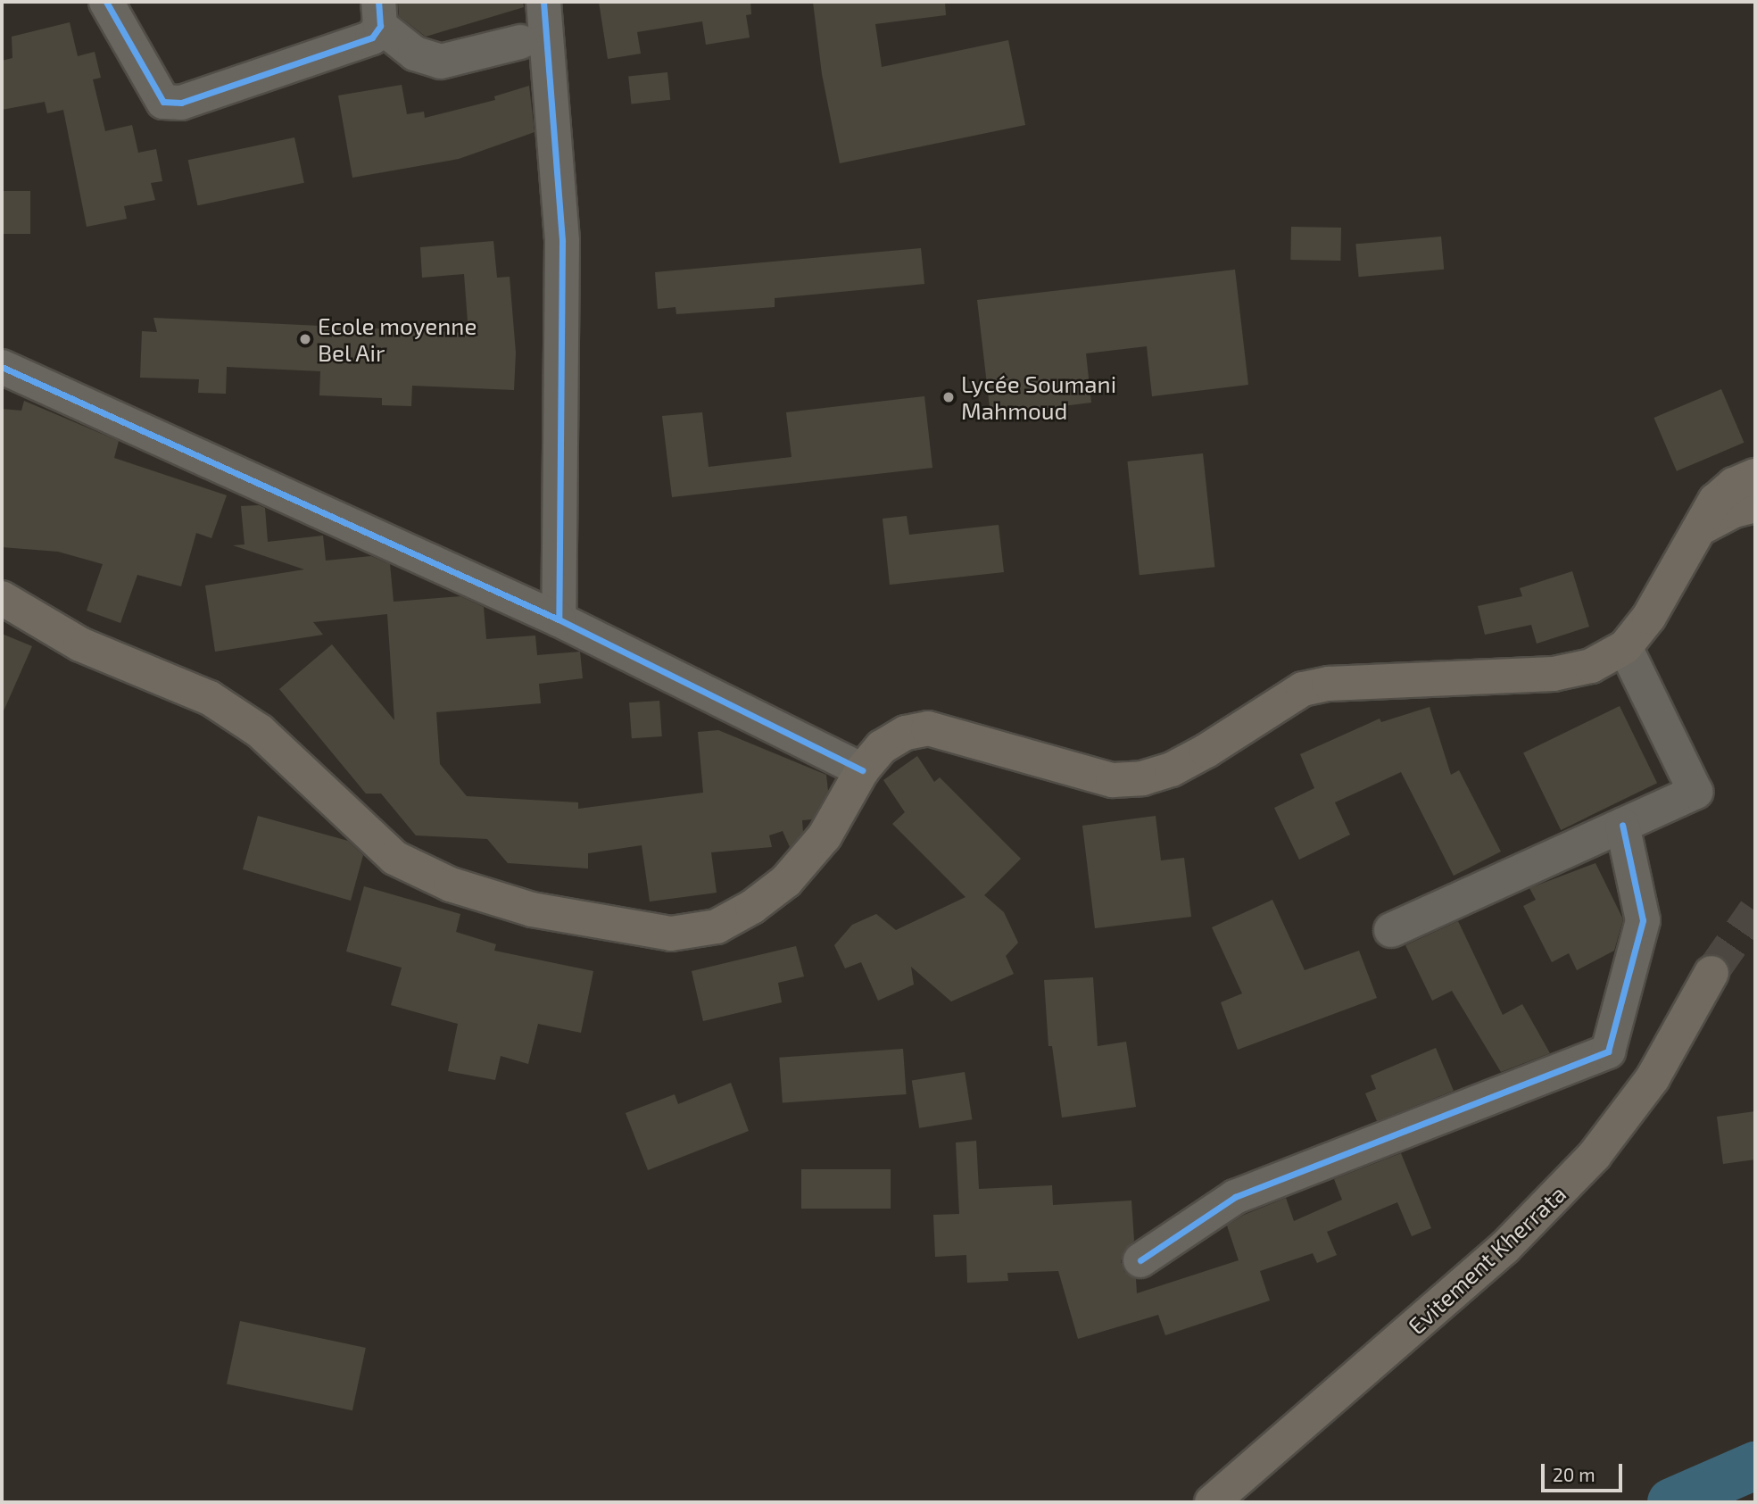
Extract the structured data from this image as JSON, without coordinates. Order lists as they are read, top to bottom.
{
  "streets": {
    "main road": ["Evitement Kherrata"]
  },
  "places": ["Ecole moyenne Bel Air", "Lycée Soumani Mahmoud"],
  "scale_bar": "20 m"
}
